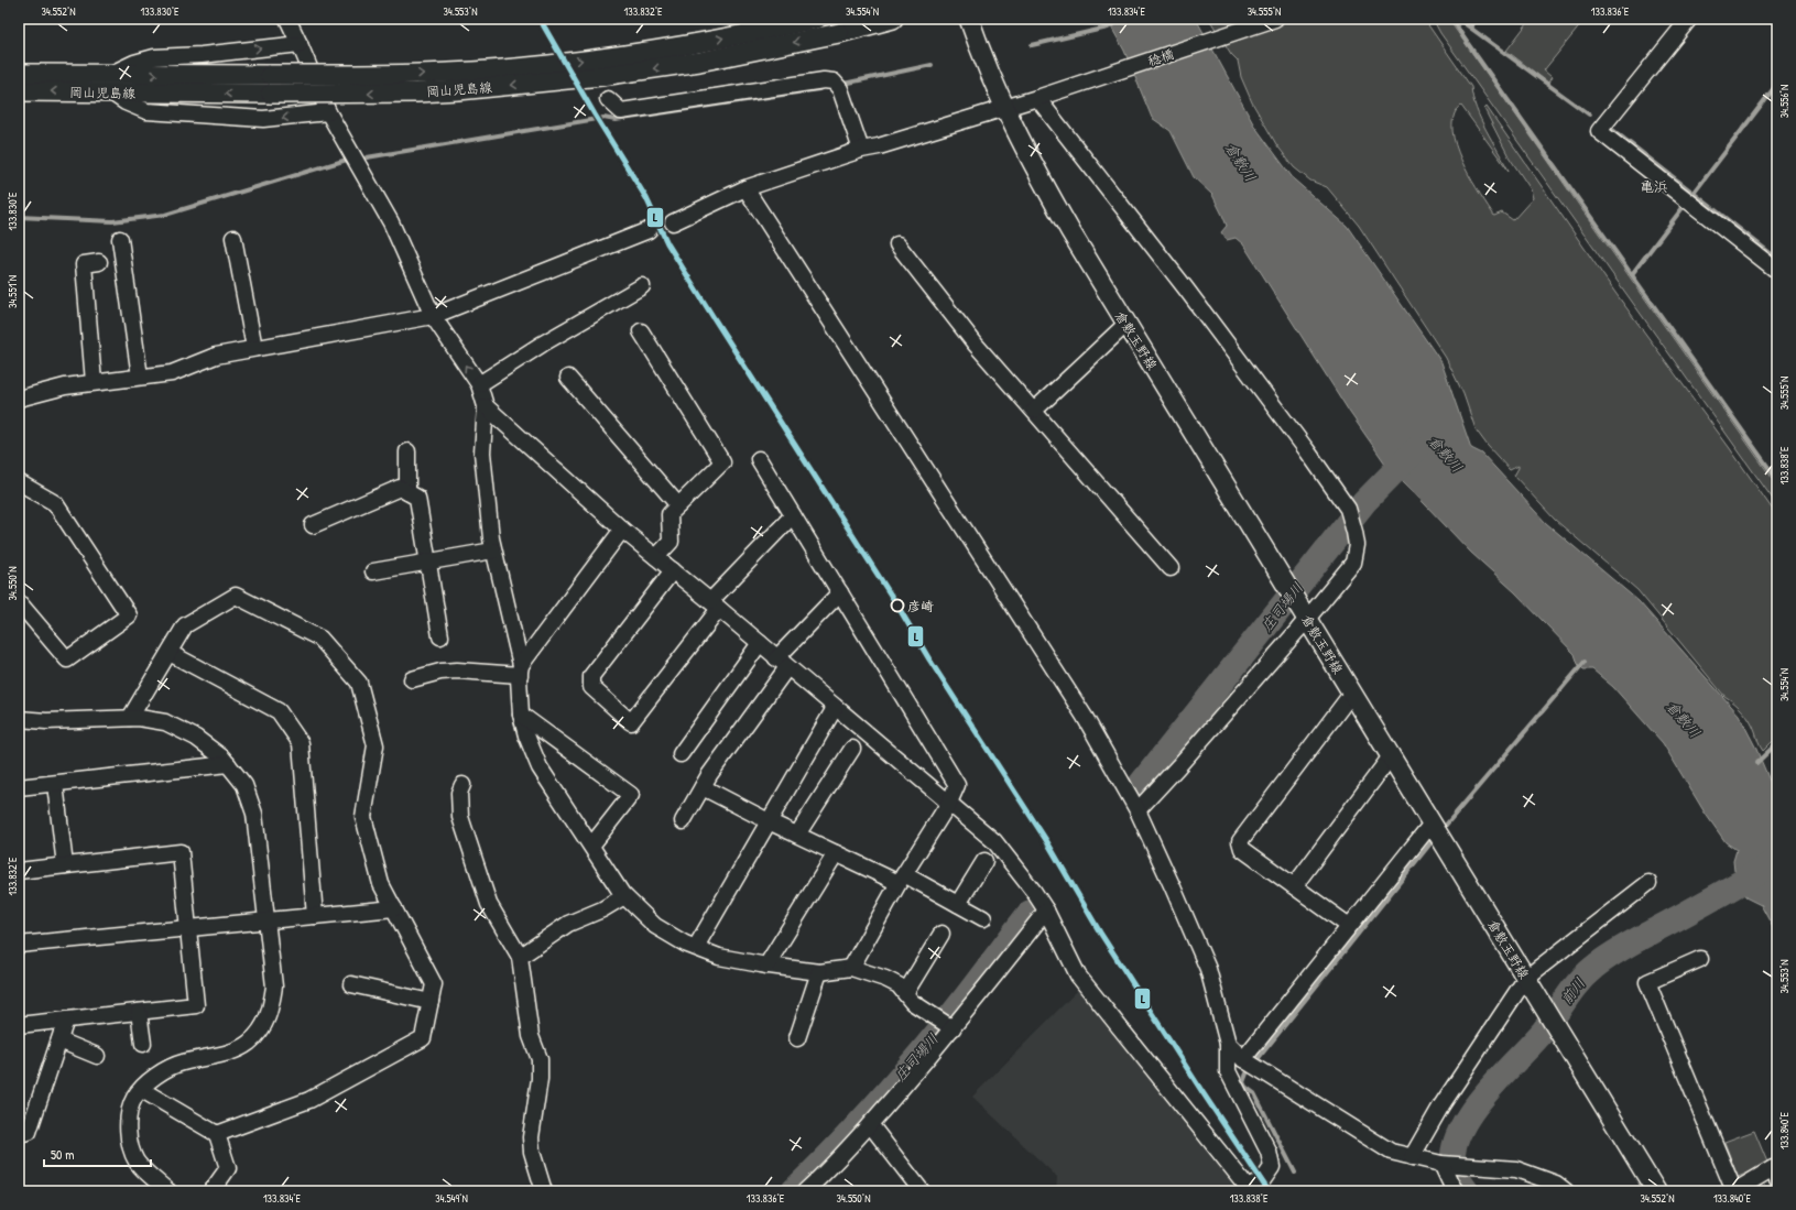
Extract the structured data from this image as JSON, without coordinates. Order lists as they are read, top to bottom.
{
  "streets": {
    "main road": ["岡山児島線", "倉敷玉野線"],
    "street": ["稔橋"]
  },
  "crossings": [
    ["稔橋", "倉敷玉野線"]
  ],
  "districts": ["亀浜"],
  "water": ["倉敷川", "庄司場川", "前川"],
  "places": ["彦崎"],
  "lines": ["transit line L"],
  "scale_bar": "50 m",
  "coordinates": [
    "34.552°N",
    "133.830°E",
    "34.553°N",
    "133.832°E",
    "34.554°N",
    "133.834°E",
    "34.555°N",
    "133.836°E",
    "34.556°N",
    "34.551°N",
    "133.838°E",
    "34.550°N",
    "133.840°E",
    "34.549°N"
  ]
}
